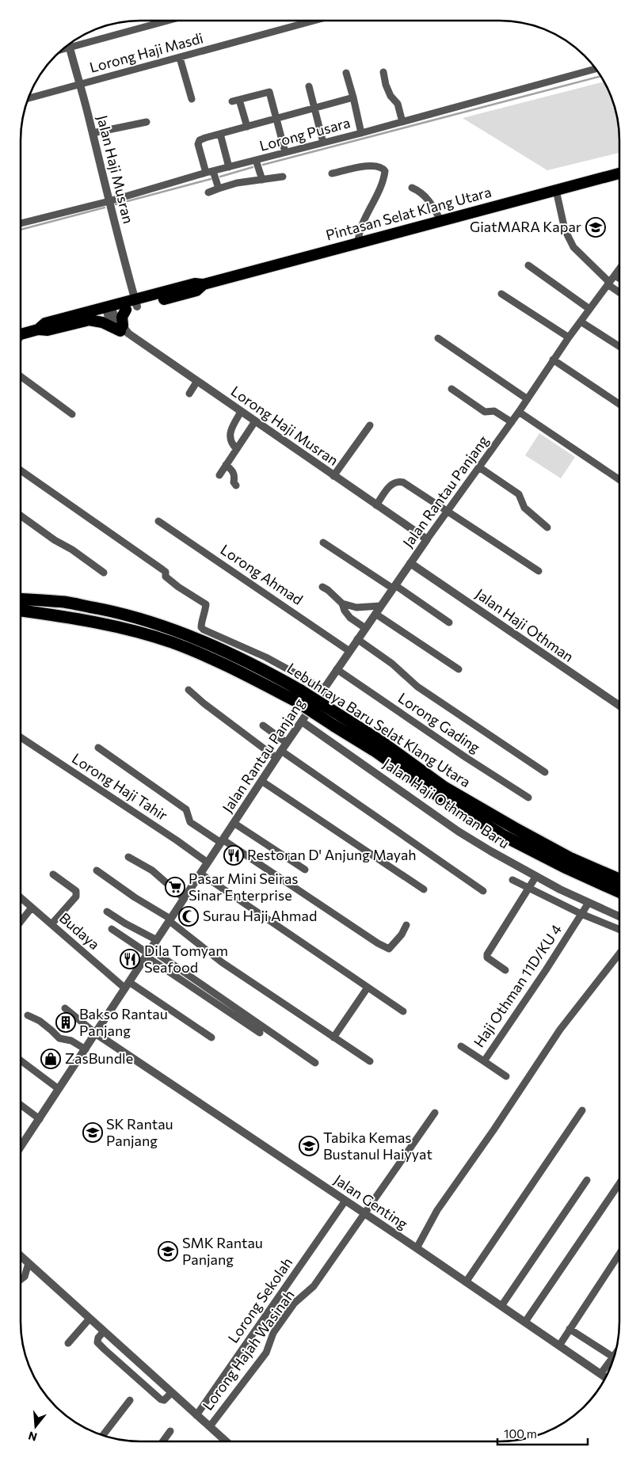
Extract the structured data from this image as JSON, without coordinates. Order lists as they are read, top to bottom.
{
  "streets": {
    "highway": ["Pintasan Selat Klang Utara", "Lebuhraya Baru Selat Klang Utara"],
    "street": [
      "Lorong Haji Masdi",
      "Lorong Pusara",
      "Jalan Haji Musran",
      "Lorong Haji Musran",
      "Jalan Rantau Panjang",
      "Lorong Ahmad",
      "Jalan Haji Othman",
      "Lorong Gading",
      "Lorong Haji Tahir",
      "Jalan Haji Othman Baru",
      "Budaya",
      "Haji Othman 11D/KU 4",
      "Jalan Genting",
      "Lorong Sekolah",
      "Lorong Hajah Wasinah"
    ]
  },
  "crossings": [
    ["Lorong Haji Masdi", "Jalan Haji Musran"],
    ["Lorong Pusara", "Jalan Haji Musran"],
    ["Jalan Haji Musran", "Pintasan Selat Klang Utara"],
    ["Pintasan Selat Klang Utara", "Lorong Haji Musran"],
    ["Lorong Haji Musran", "Jalan Rantau Panjang"],
    ["Jalan Rantau Panjang", "Lorong Ahmad"],
    ["Jalan Rantau Panjang", "Jalan Haji Othman"],
    ["Jalan Rantau Panjang", "Lorong Gading"],
    ["Jalan Rantau Panjang", "Lorong Haji Tahir"],
    ["Jalan Rantau Panjang", "Jalan Haji Othman Baru"],
    ["Jalan Rantau Panjang", "Budaya"],
    ["Jalan Rantau Panjang", "Jalan Genting"],
    ["Jalan Haji Othman Baru", "Haji Othman 11D/KU 4"],
    ["Jalan Genting", "Lorong Sekolah"],
    ["Jalan Genting", "Lorong Hajah Wasinah"]
  ],
  "places": {
    "school or university": [
      "GiatMARA Kapar",
      "SK Rantau Panjang",
      "Tabika Kemas Bustanul Haiyyat",
      "SMK Rantau Panjang"
    ],
    "restaurant": ["Restoran D' Anjung Mayah", "Dila Tomyam Seafood"],
    "supermarket": ["Pasar Mini Seiras Sinar Enterprise"],
    "mosque": ["Surau Haji Ahmad"],
    "building": ["Bakso Rantau Panjang"],
    "shop": ["ZasBundle"]
  },
  "scale_bar": "100 m",
  "north": "bottom"
}
